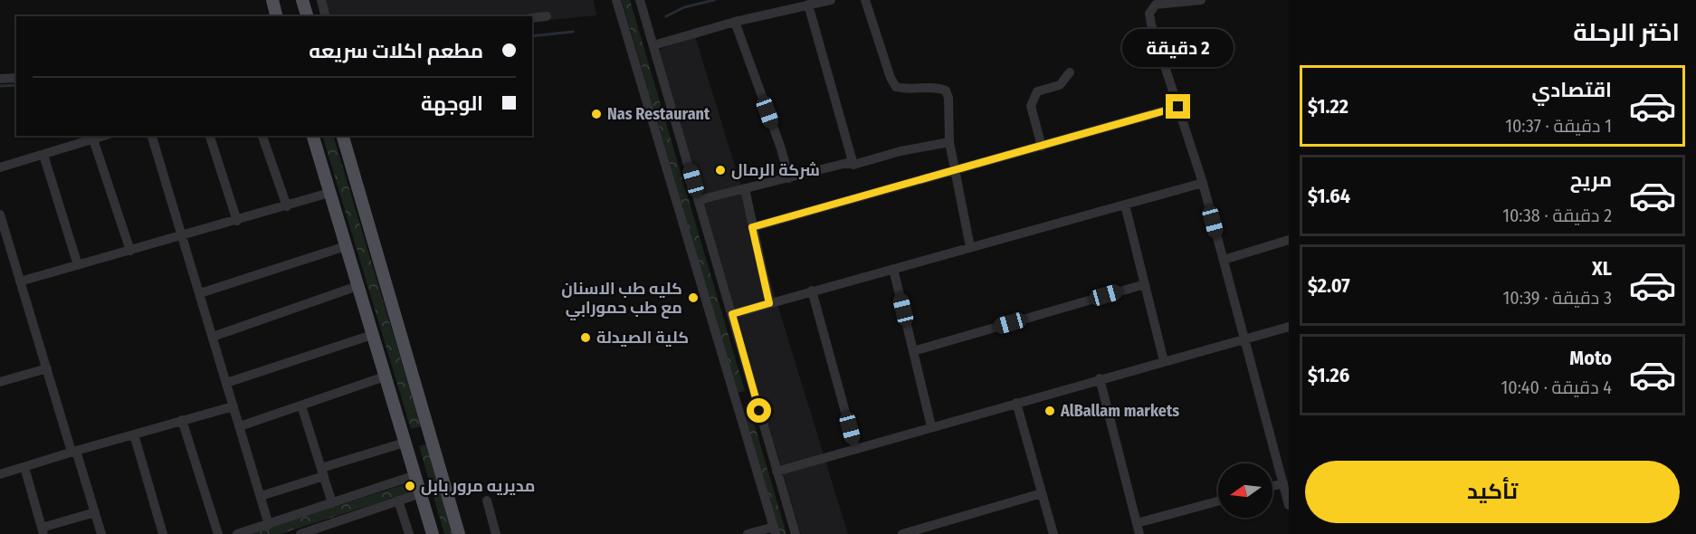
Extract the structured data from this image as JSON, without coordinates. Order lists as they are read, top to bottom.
{
  "places": [
    "Nas Restaurant",
    "شركة الرمال",
    "كليه طب الاسنان مع طب حمورابي",
    "كلية الصيدلة",
    "AlBallam markets",
    "مديريه مرور بابل"
  ],
  "north": "left",
  "page": {
    "heading": "اختر الرحلة",
    "banner": ["مطعم اكلات سريعه", "الوجهة"],
    "bubble": "2 دقيقة",
    "list": [
      {
        "name": "اقتصادي",
        "note": "1 دقيقة · 10:37",
        "value": "$1.22"
      },
      {
        "name": "مريح",
        "note": "2 دقيقة · 10:38",
        "value": "$1.64"
      },
      {
        "name": "XL",
        "note": "3 دقيقة · 10:39",
        "value": "$2.07"
      },
      {
        "name": "Moto",
        "note": "4 دقيقة · 10:40",
        "value": "$1.26"
      }
    ],
    "buttons": "تأكيد"
  }
}
